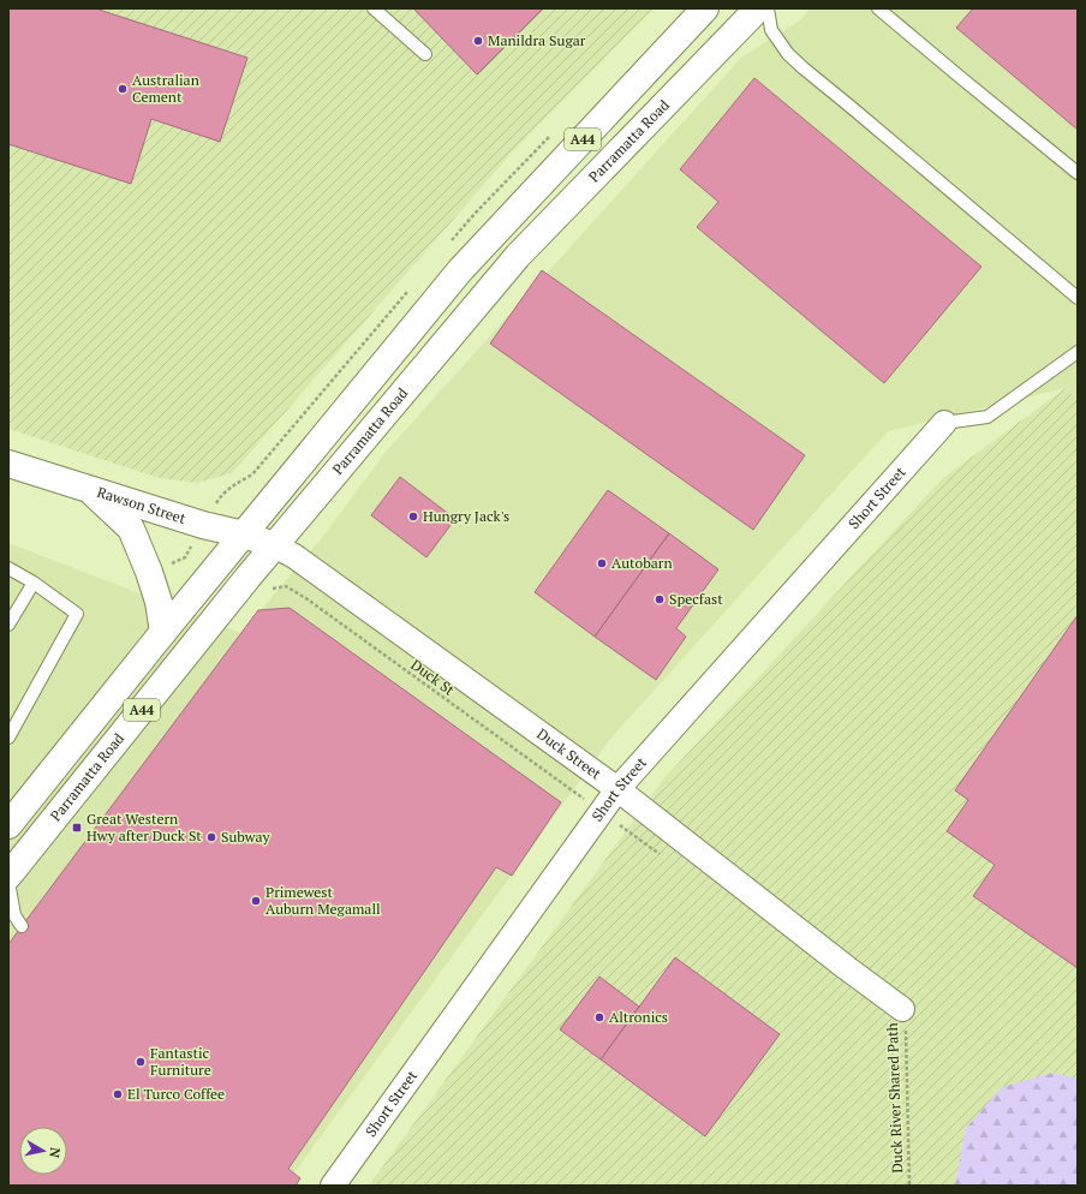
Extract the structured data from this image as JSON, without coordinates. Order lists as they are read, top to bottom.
{
  "streets": {
    "main road": ["A44", "Parramatta Road", "Rawson Street"],
    "street": ["Short Street", "Duck Street"],
    "path": ["Duck St", "Duck River Shared Path"]
  },
  "crossings": [
    ["A44", "Rawson Street"],
    ["Parramatta Road", "Rawson Street"],
    ["Parramatta Road", "Duck Street"],
    ["Short Street", "Duck Street"],
    ["Rawson Street", "Duck Street"],
    ["Duck Street", "Duck River Shared Path"]
  ],
  "places": {
    "other": [
      "Manildra Sugar",
      "Australian Cement",
      "Hungry Jack's",
      "Autobarn",
      "Specfast",
      "Subway",
      "Primewest Auburn Megamall",
      "Altronics",
      "Fantastic Furniture",
      "El Turco Coffee"
    ],
    "transit": ["Great Western Hwy after Duck St"]
  },
  "north": "right"
}
